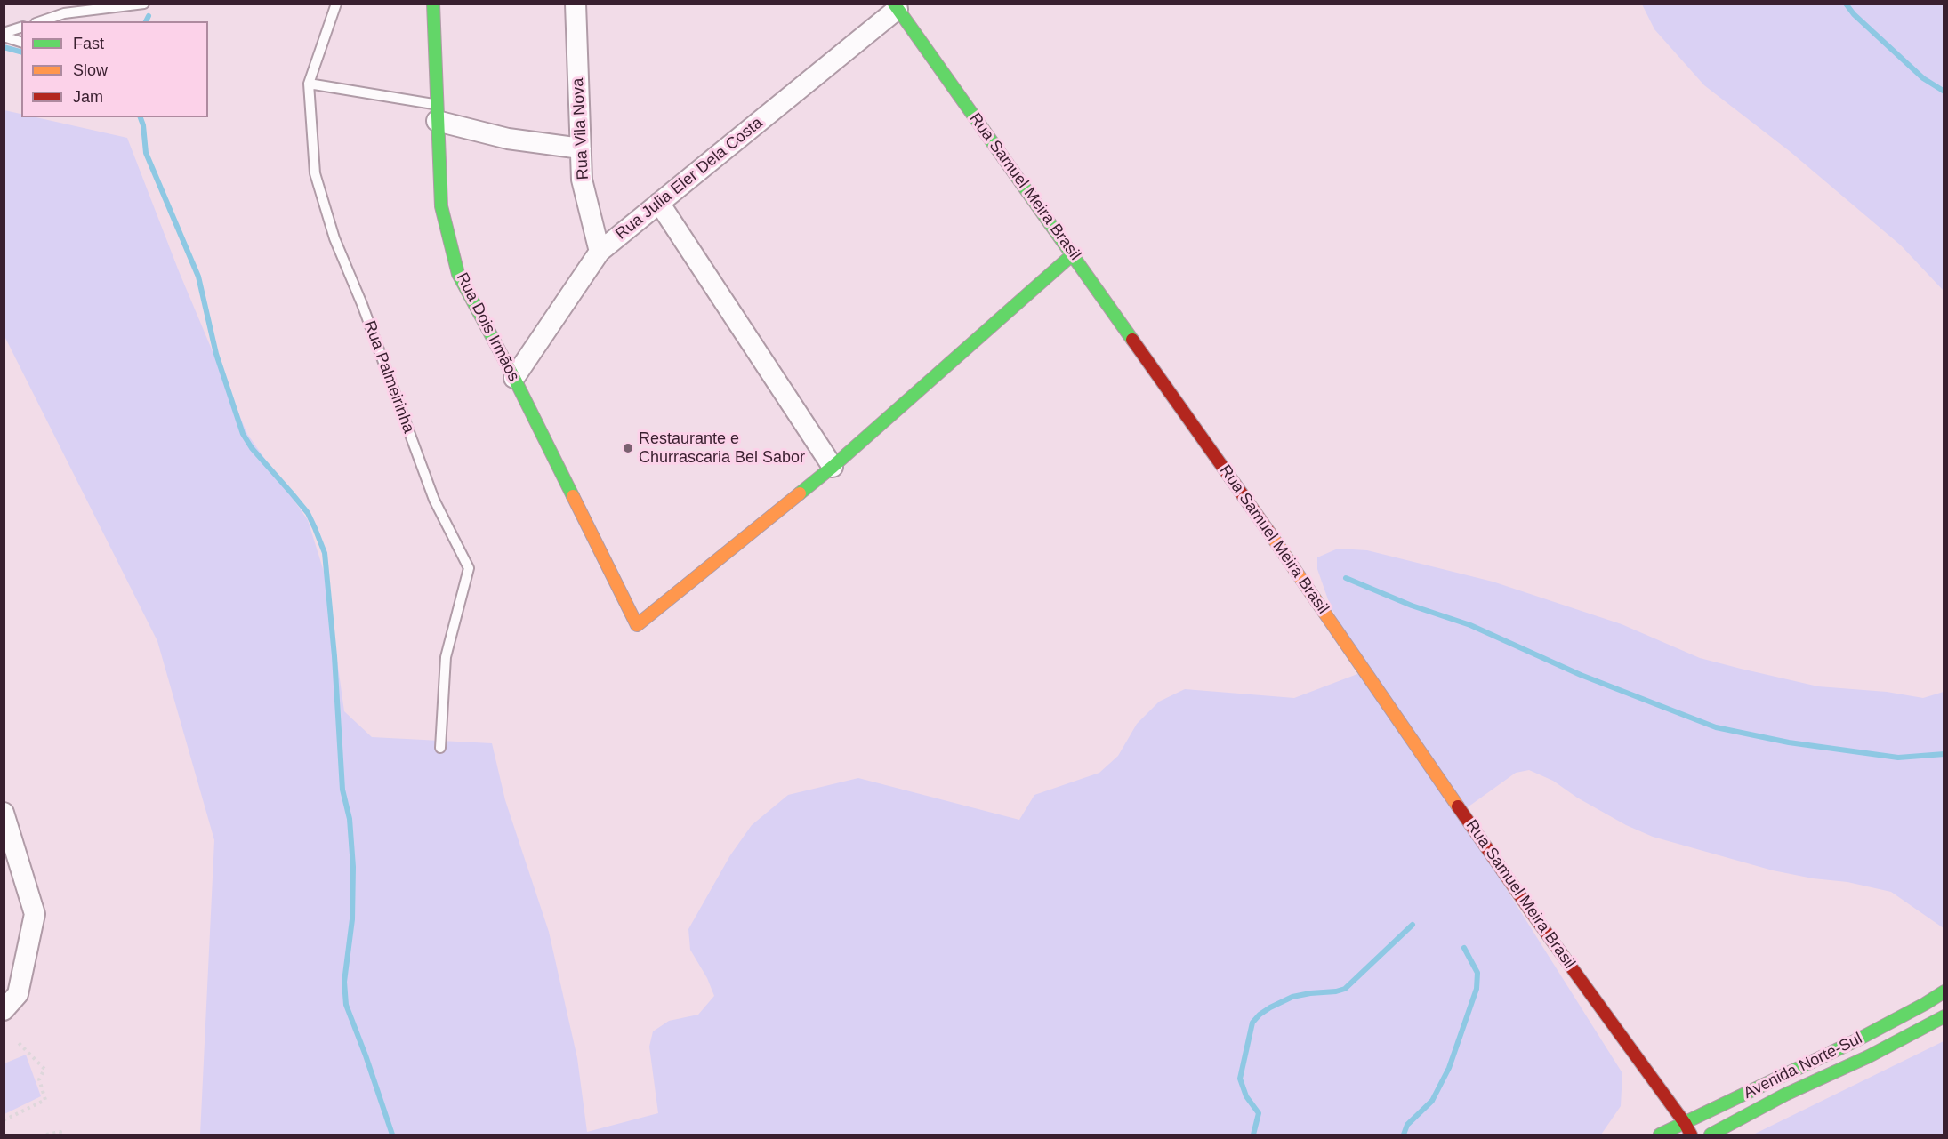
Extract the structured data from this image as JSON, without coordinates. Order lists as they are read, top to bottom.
{
  "streets": {
    "street": [
      "Rua Vila Nova",
      "Rua Julia Eler Dela Costa",
      "Rua Samuel Meira Brasil",
      "Rua Dois Irmãos",
      "Avenida Norte-Sul"
    ],
    "lane": ["Rua Palmeirinha"]
  },
  "crossings": [
    ["Rua Vila Nova", "Rua Julia Eler Dela Costa"],
    ["Rua Julia Eler Dela Costa", "Rua Samuel Meira Brasil"],
    ["Rua Julia Eler Dela Costa", "Rua Dois Irmãos"],
    ["Rua Samuel Meira Brasil", "Avenida Norte-Sul"]
  ],
  "places": ["Restaurante e Churrascaria Bel Sabor"],
  "legend": ["Fast", "Slow", "Jam"]
}
